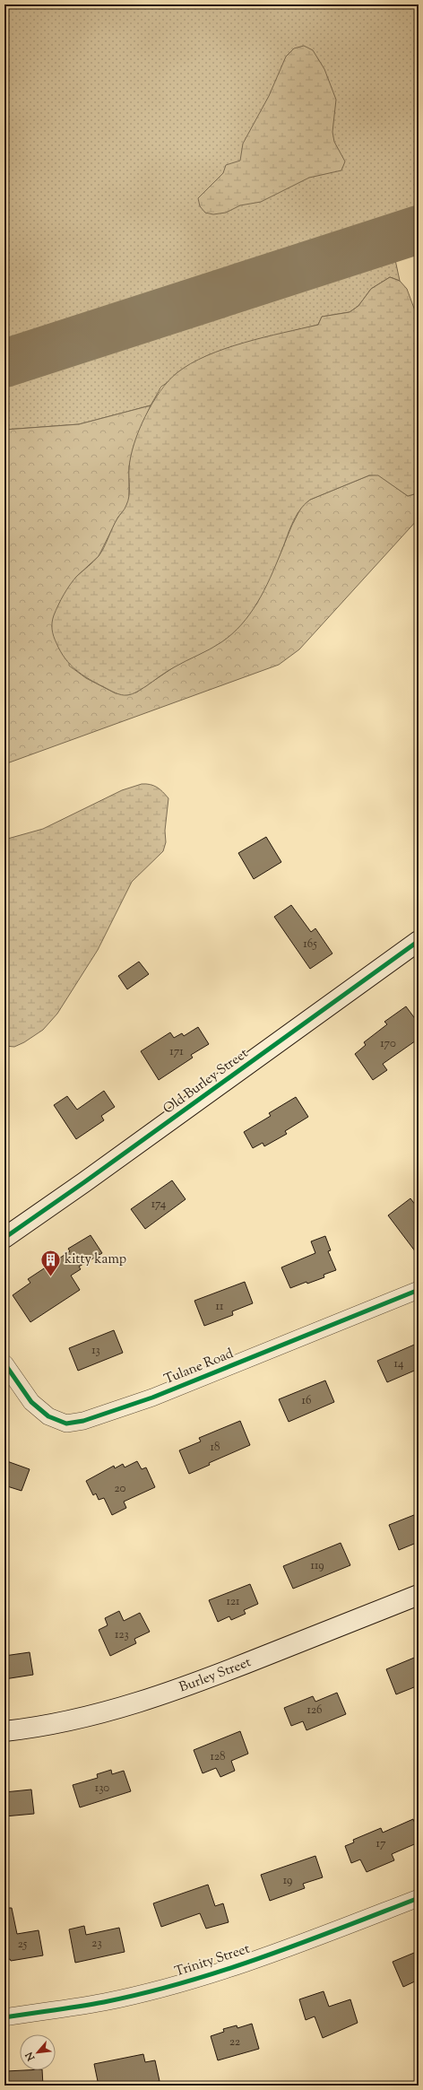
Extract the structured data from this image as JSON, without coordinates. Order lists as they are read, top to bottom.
{
  "streets": {
    "street": [
      "Old Burley Street",
      "Tulane Road",
      "Burley Street",
      "Trinity Street"
    ]
  },
  "places": {
    "building": ["kitty kamp"]
  },
  "house_numbers": [
    "165",
    "170",
    "171",
    "174",
    "11",
    "13",
    "14",
    "16",
    "18",
    "20",
    "119",
    "121",
    "123",
    "126",
    "128",
    "130",
    "17",
    "19",
    "23",
    "25",
    "22"
  ],
  "north": "bottom left"
}
